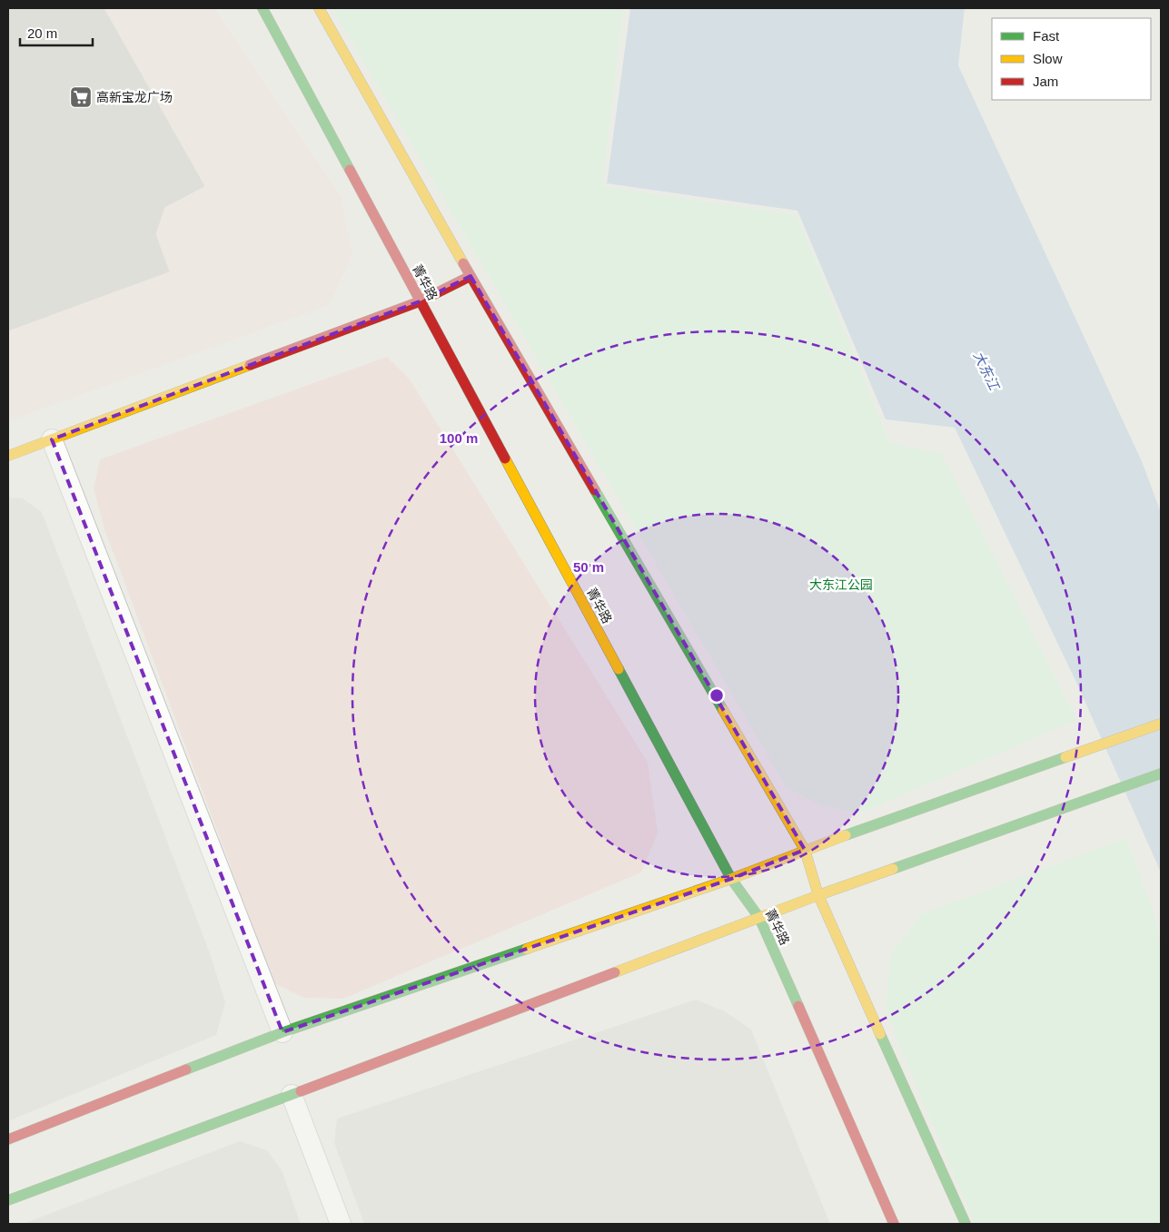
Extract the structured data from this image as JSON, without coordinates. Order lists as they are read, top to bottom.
{
  "streets": {
    "street": ["菁华路"]
  },
  "water": ["大东江"],
  "parks": ["大东江公园"],
  "places": {
    "supermarket": ["高新宝龙广场"]
  },
  "legend": ["Fast", "Slow", "Jam"],
  "scale_bar": "20 m",
  "rings": ["100 m", "50 m"]
}
